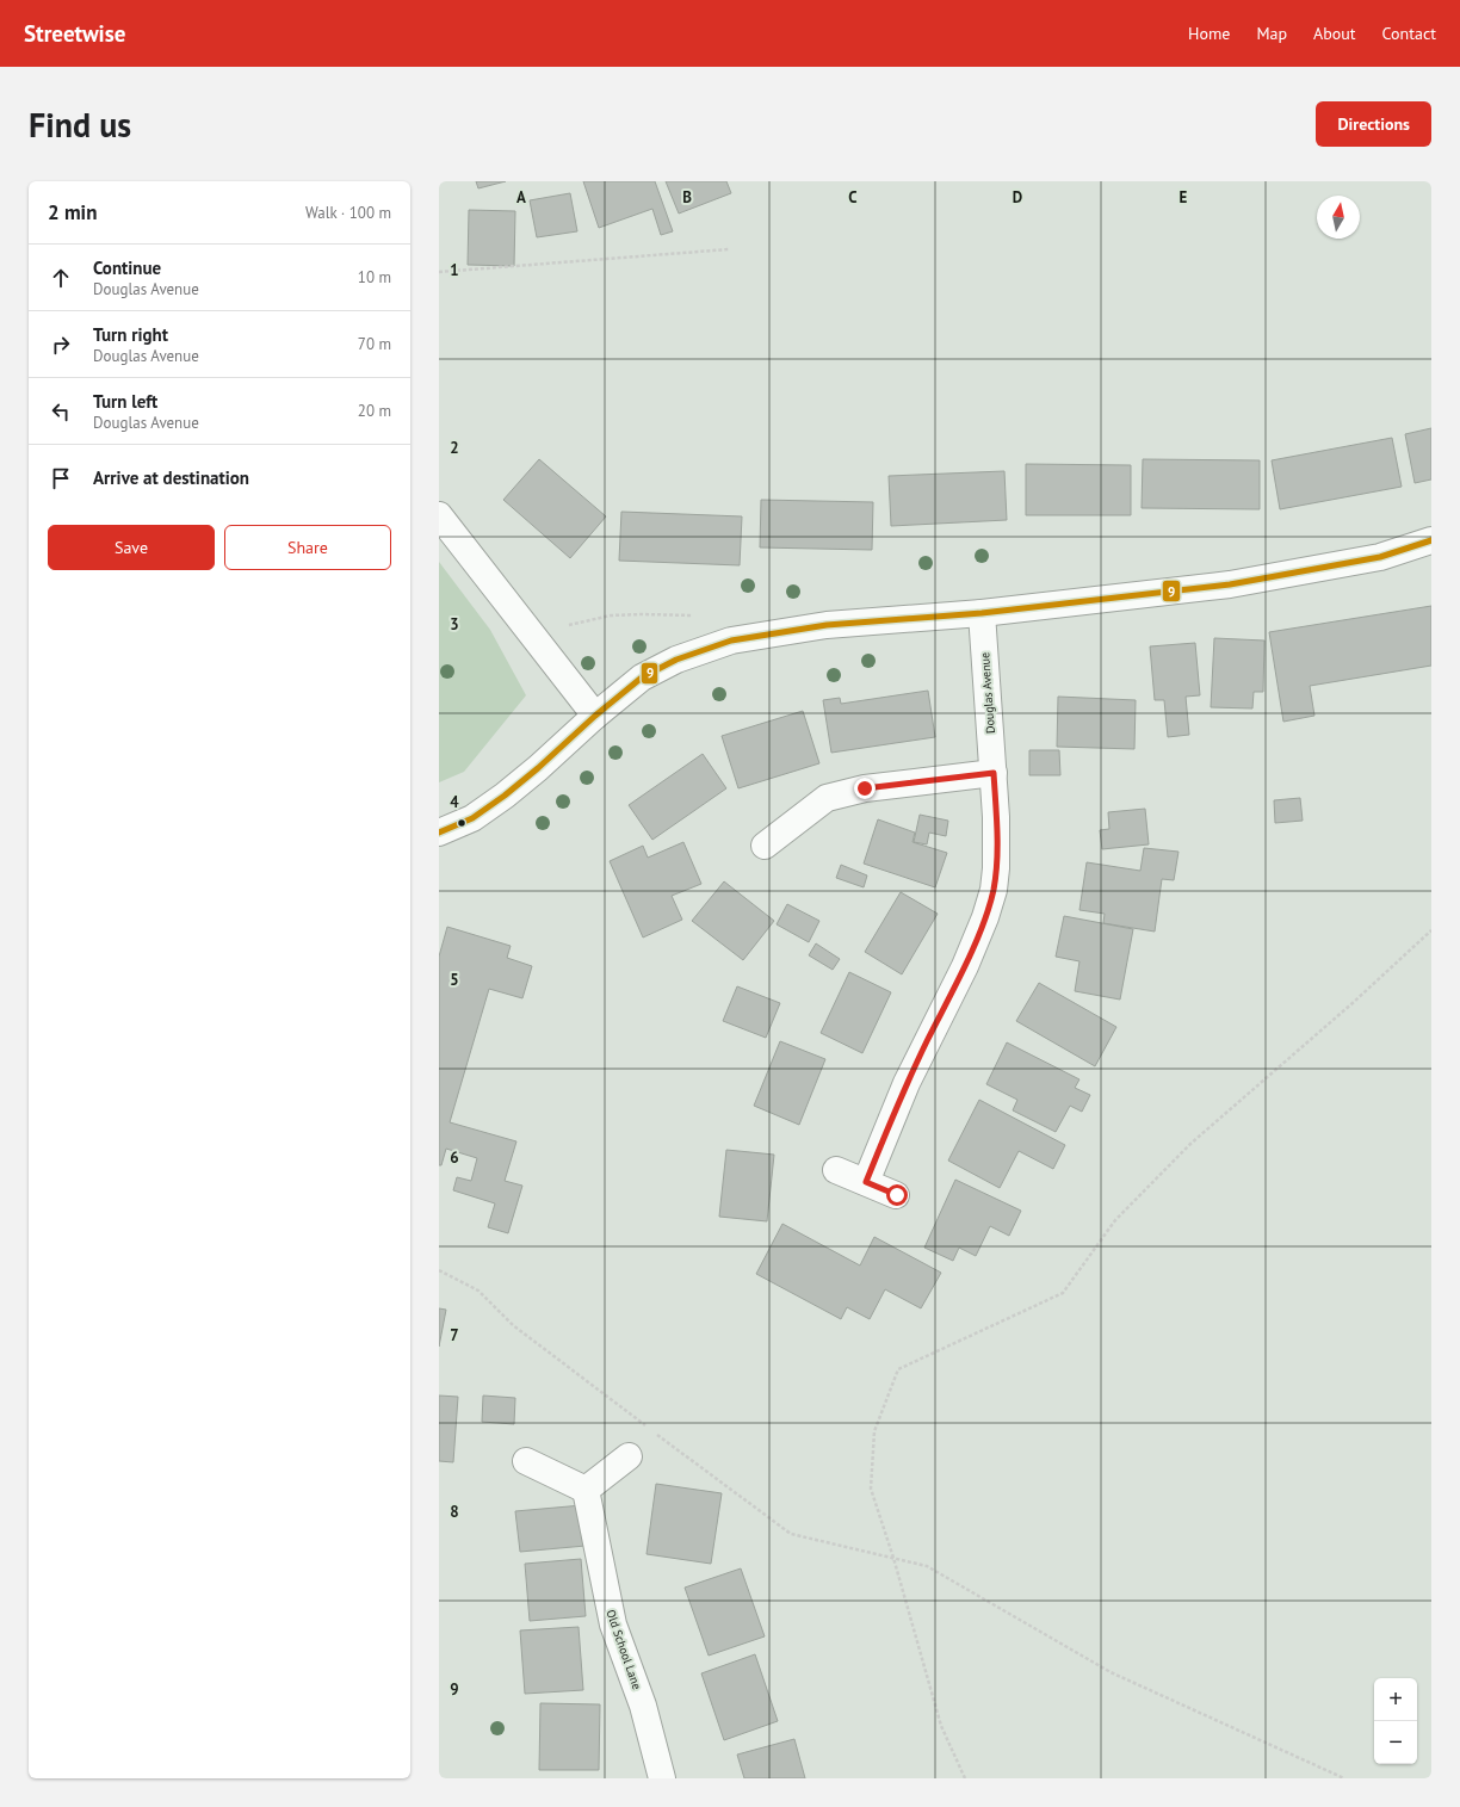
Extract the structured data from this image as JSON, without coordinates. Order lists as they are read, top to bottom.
{
  "streets": {
    "street": ["Douglas Avenue", "Old School Lane"]
  },
  "lines": ["transit line 9"],
  "north": "top",
  "page": {
    "header": "Streetwise",
    "nav": [
      "Home",
      "Map",
      "About",
      "Contact"
    ],
    "buttons": [
      "Directions",
      ["Save", "Share"]
    ],
    "title": "Find us",
    "heading": ["2 min", "Walk · 100 m"],
    "list": [
      ["Continue", "Douglas Avenue", "10 m"],
      ["Turn right", "Douglas Avenue", "70 m"],
      ["Turn left", "Douglas Avenue", "20 m"],
      "Arrive at destination"
    ],
    "map_buttons": ["+", "−"]
  },
  "grid": {
    "columns": [
      "A",
      "B",
      "C",
      "D",
      "E"
    ],
    "rows": [
      "1",
      "2",
      "3",
      "4",
      "5",
      "6",
      "7",
      "8",
      "9"
    ]
  }
}
